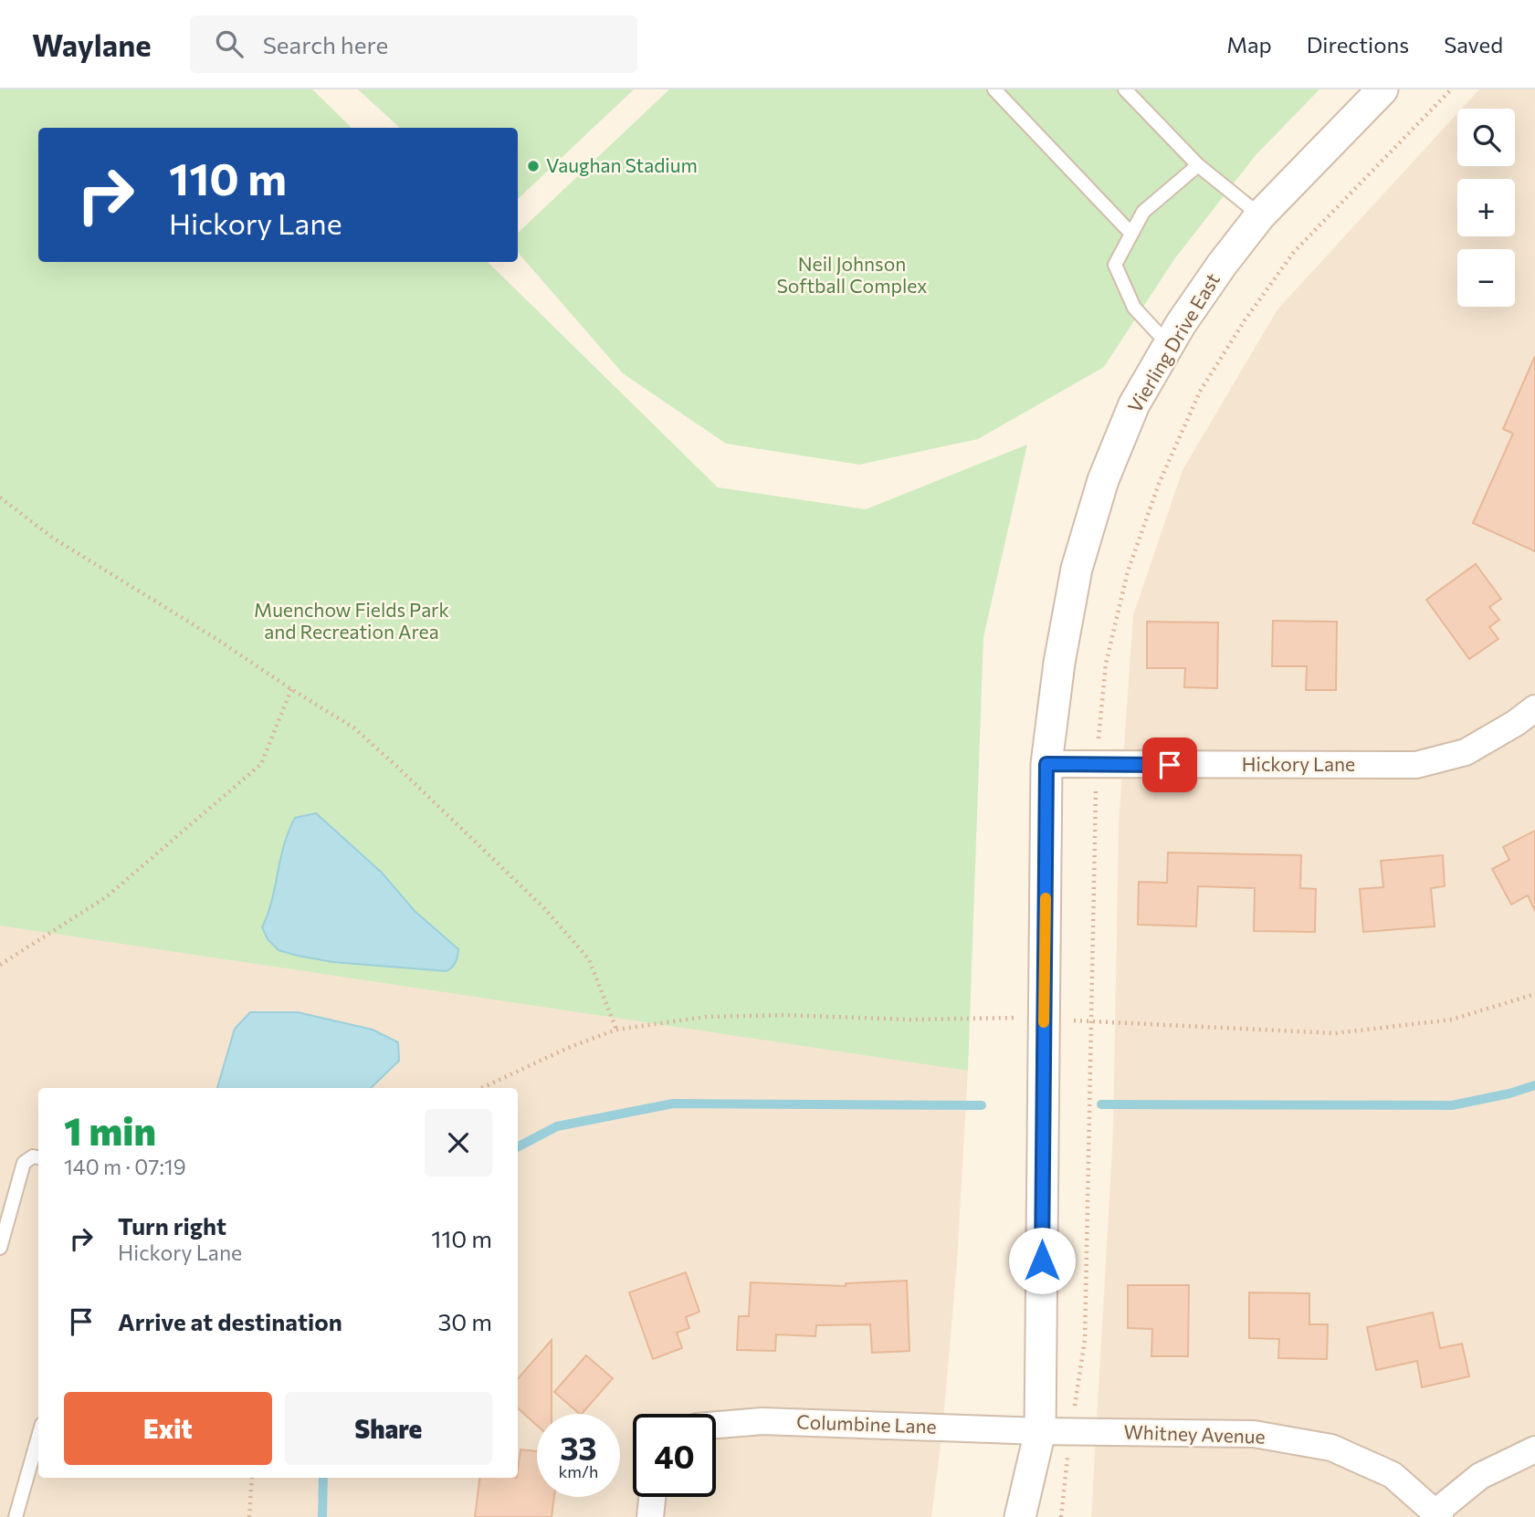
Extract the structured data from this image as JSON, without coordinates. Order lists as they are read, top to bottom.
{
  "streets": {
    "street": [
      "Vierling Drive East",
      "Hickory Lane",
      "Columbine Lane",
      "Whitney Avenue"
    ]
  },
  "crossings": [
    ["Vierling Drive East", "Hickory Lane"],
    ["Vierling Drive East", "Columbine Lane"],
    ["Vierling Drive East", "Whitney Avenue"],
    ["Columbine Lane", "Whitney Avenue"]
  ],
  "parks": ["Neil Johnson Softball Complex", "Muenchow Fields Park and Recreation Area"],
  "places": ["Vaughan Stadium"],
  "page": {
    "header": "Waylane",
    "search": "Search here",
    "nav": ["Map", "Directions", "Saved"],
    "map_buttons": ["+", "−"],
    "turn": ["110 m", "Hickory Lane"],
    "heading": ["1 min", "140 m · 07:19"],
    "list": [
      {
        "name": "Turn right",
        "note": "Hickory Lane",
        "value": "110 m"
      },
      {
        "name": "Arrive at destination",
        "value": "30 m"
      }
    ],
    "buttons": ["Exit", "Share"],
    "speed": "33 km/h",
    "limit": "40"
  }
}
